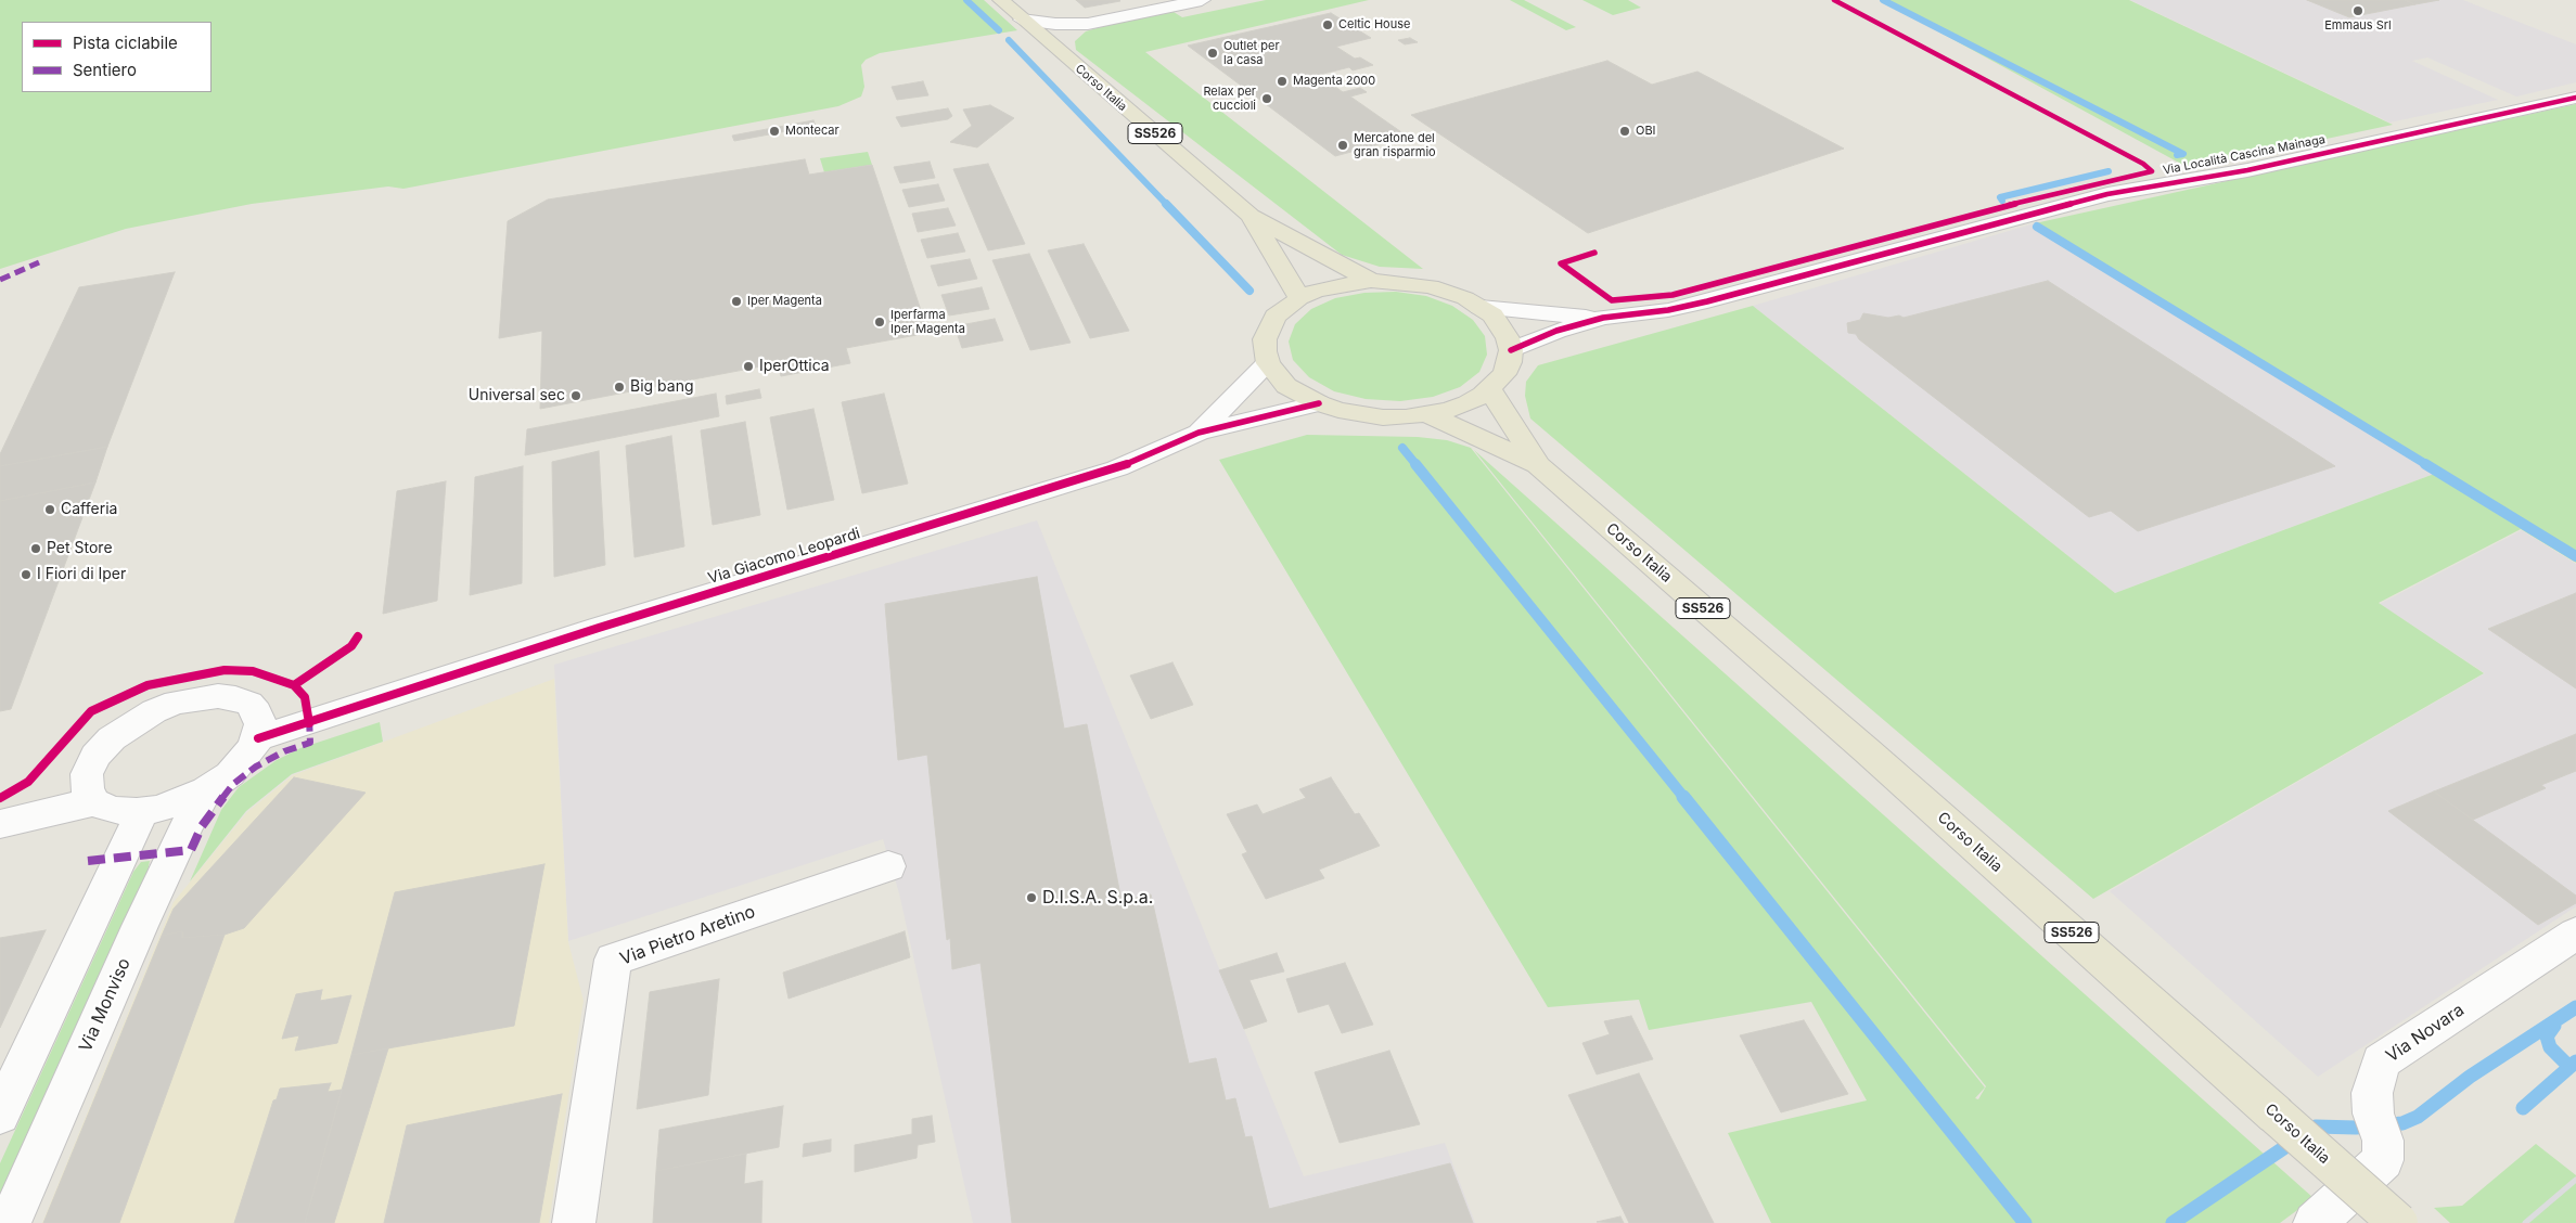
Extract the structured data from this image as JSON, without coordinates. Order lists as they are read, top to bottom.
{
  "streets": {
    "main road": ["Corso Italia", "SS526"],
    "street": [
      "Via Località Cascina Mainaga",
      "Via Giacomo Leopardi",
      "Via Pietro Aretino",
      "Via Monviso",
      "Via Novara"
    ]
  },
  "crossings": [
    ["Corso Italia", "SS526"],
    ["SS526", "Via Località Cascina Mainaga"],
    ["SS526", "Via Giacomo Leopardi"]
  ],
  "places": [
    "Emmaus Srl",
    "Celtic House",
    "Outlet per la casa",
    "Magenta 2000",
    "Relax per cuccioli",
    "Montecar",
    "OBI",
    "Mercatone del gran risparmio",
    "Iper Magenta",
    "Iperfarma Iper Magenta",
    "IperOttica",
    "Big bang",
    "Universal sec",
    "Cafferia",
    "Pet Store",
    "I Fiori di Iper",
    "D.I.S.A. S.p.a."
  ],
  "legend": ["Pista ciclabile", "Sentiero"]
}
